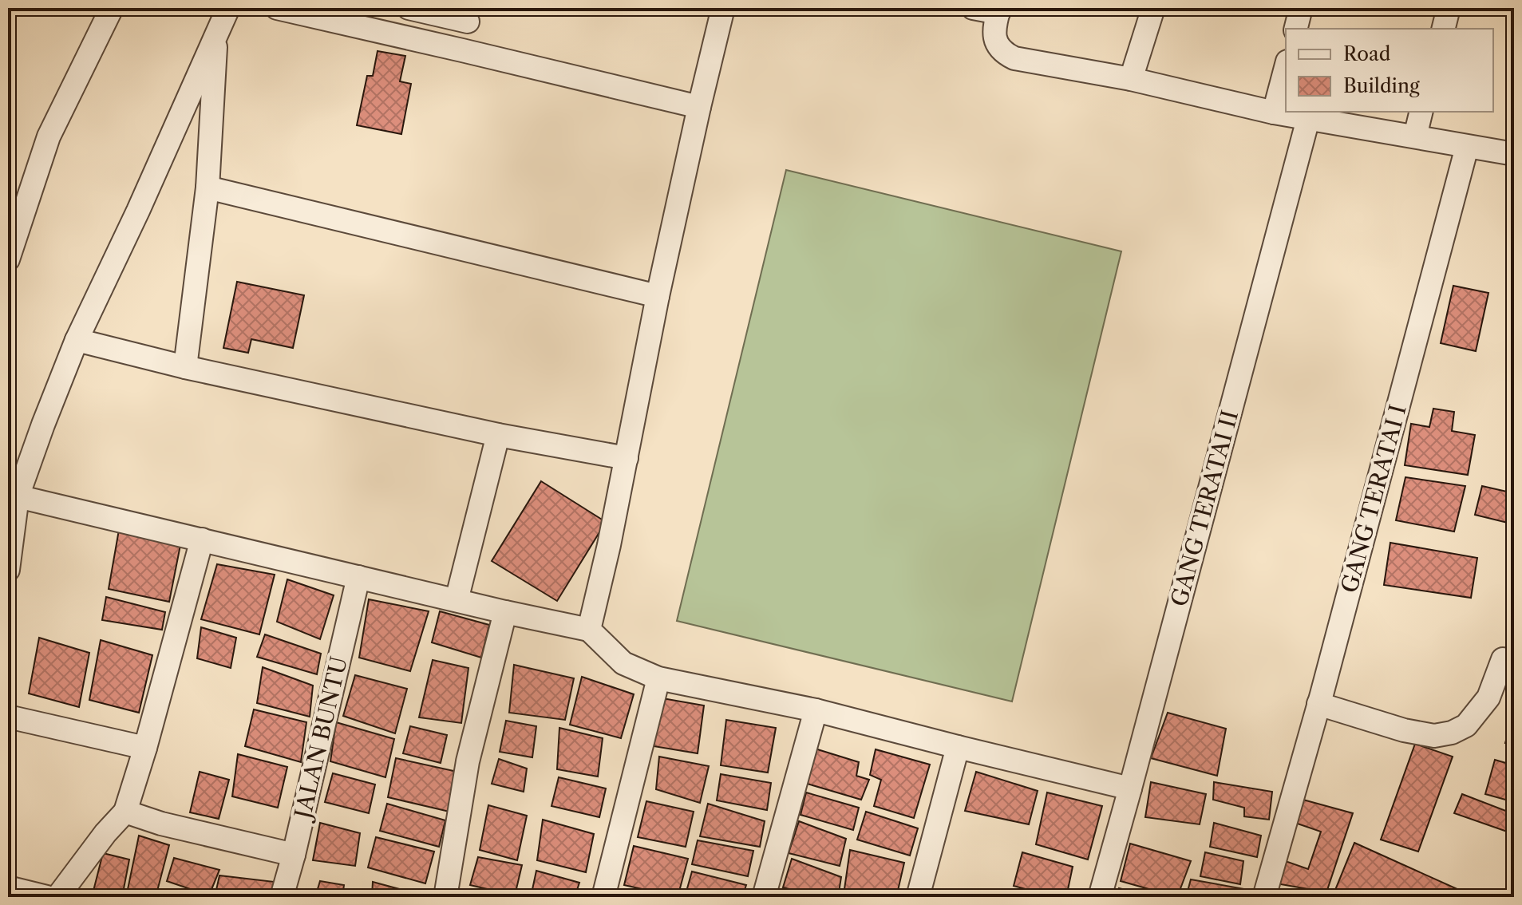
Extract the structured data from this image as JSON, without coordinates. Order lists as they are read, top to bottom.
{
  "streets": {
    "street": ["GANG TERATAI I", "GANG TERATAI II", "JALAN BUNTU"]
  },
  "legend": ["Road", "Building"]
}
